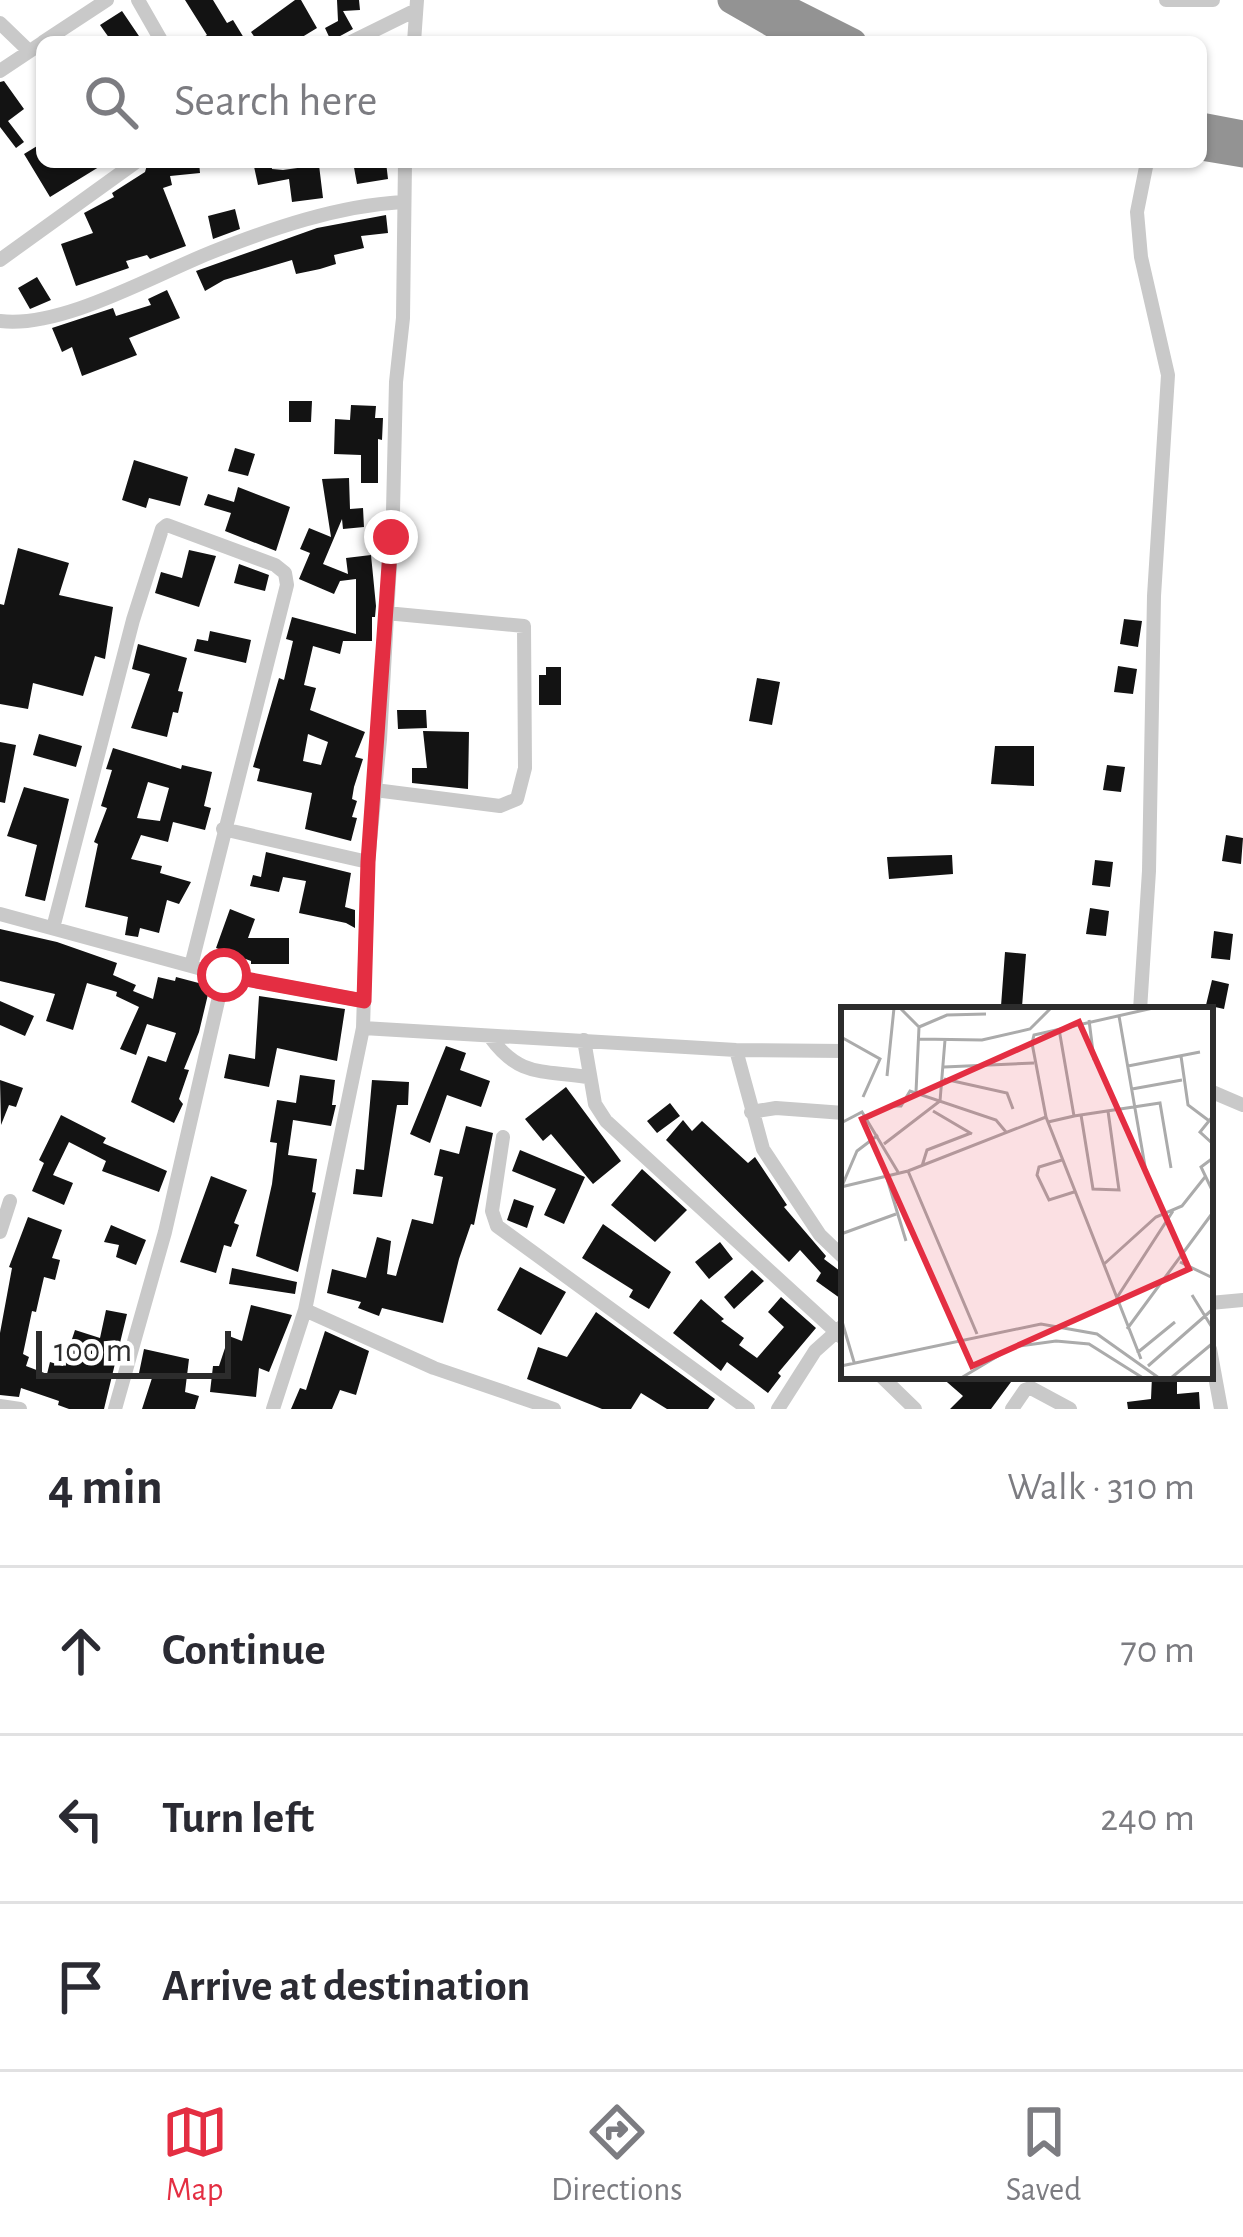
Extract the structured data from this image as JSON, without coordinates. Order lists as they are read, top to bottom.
{
  "scale_bar": "100 m",
  "page": {
    "search": "Search here",
    "scale": "100 m",
    "heading": ["4 min", "Walk · 310 m"],
    "list": [
      ["Continue", "70 m"],
      ["Turn left", "240 m"],
      "Arrive at destination"
    ],
    "nav": ["Map", "Directions", "Saved"]
  }
}
